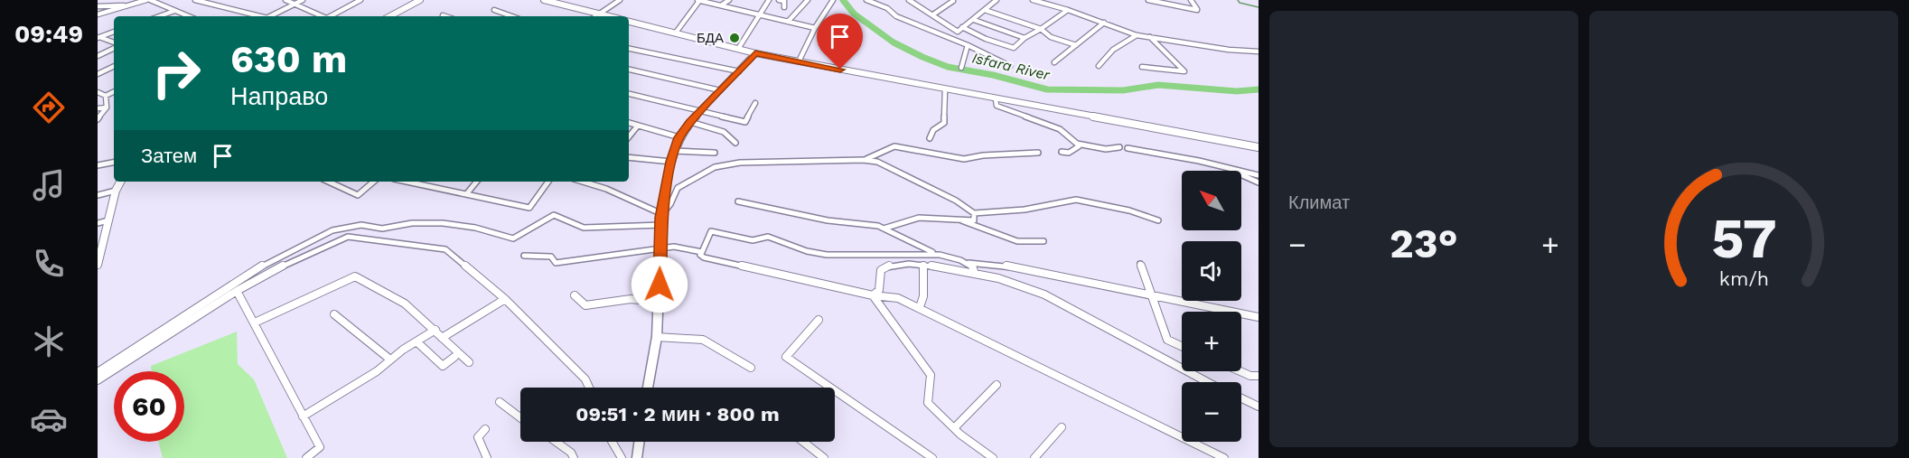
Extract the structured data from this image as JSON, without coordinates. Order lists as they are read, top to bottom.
{
  "water": ["Isfara River"],
  "places": ["БДА"],
  "north": "top left",
  "page": {
    "tabs": "09:49",
    "tile": "Климат",
    "turn": ["630 m", "Направо"],
    "then": "Затем",
    "map_buttons": ["+", "−"],
    "heat": ["−", "23°", "+"],
    "limit": "60",
    "trip": "09:51 · 2 мин · 800 m",
    "gauge": ["57", "km/h"]
  }
}
